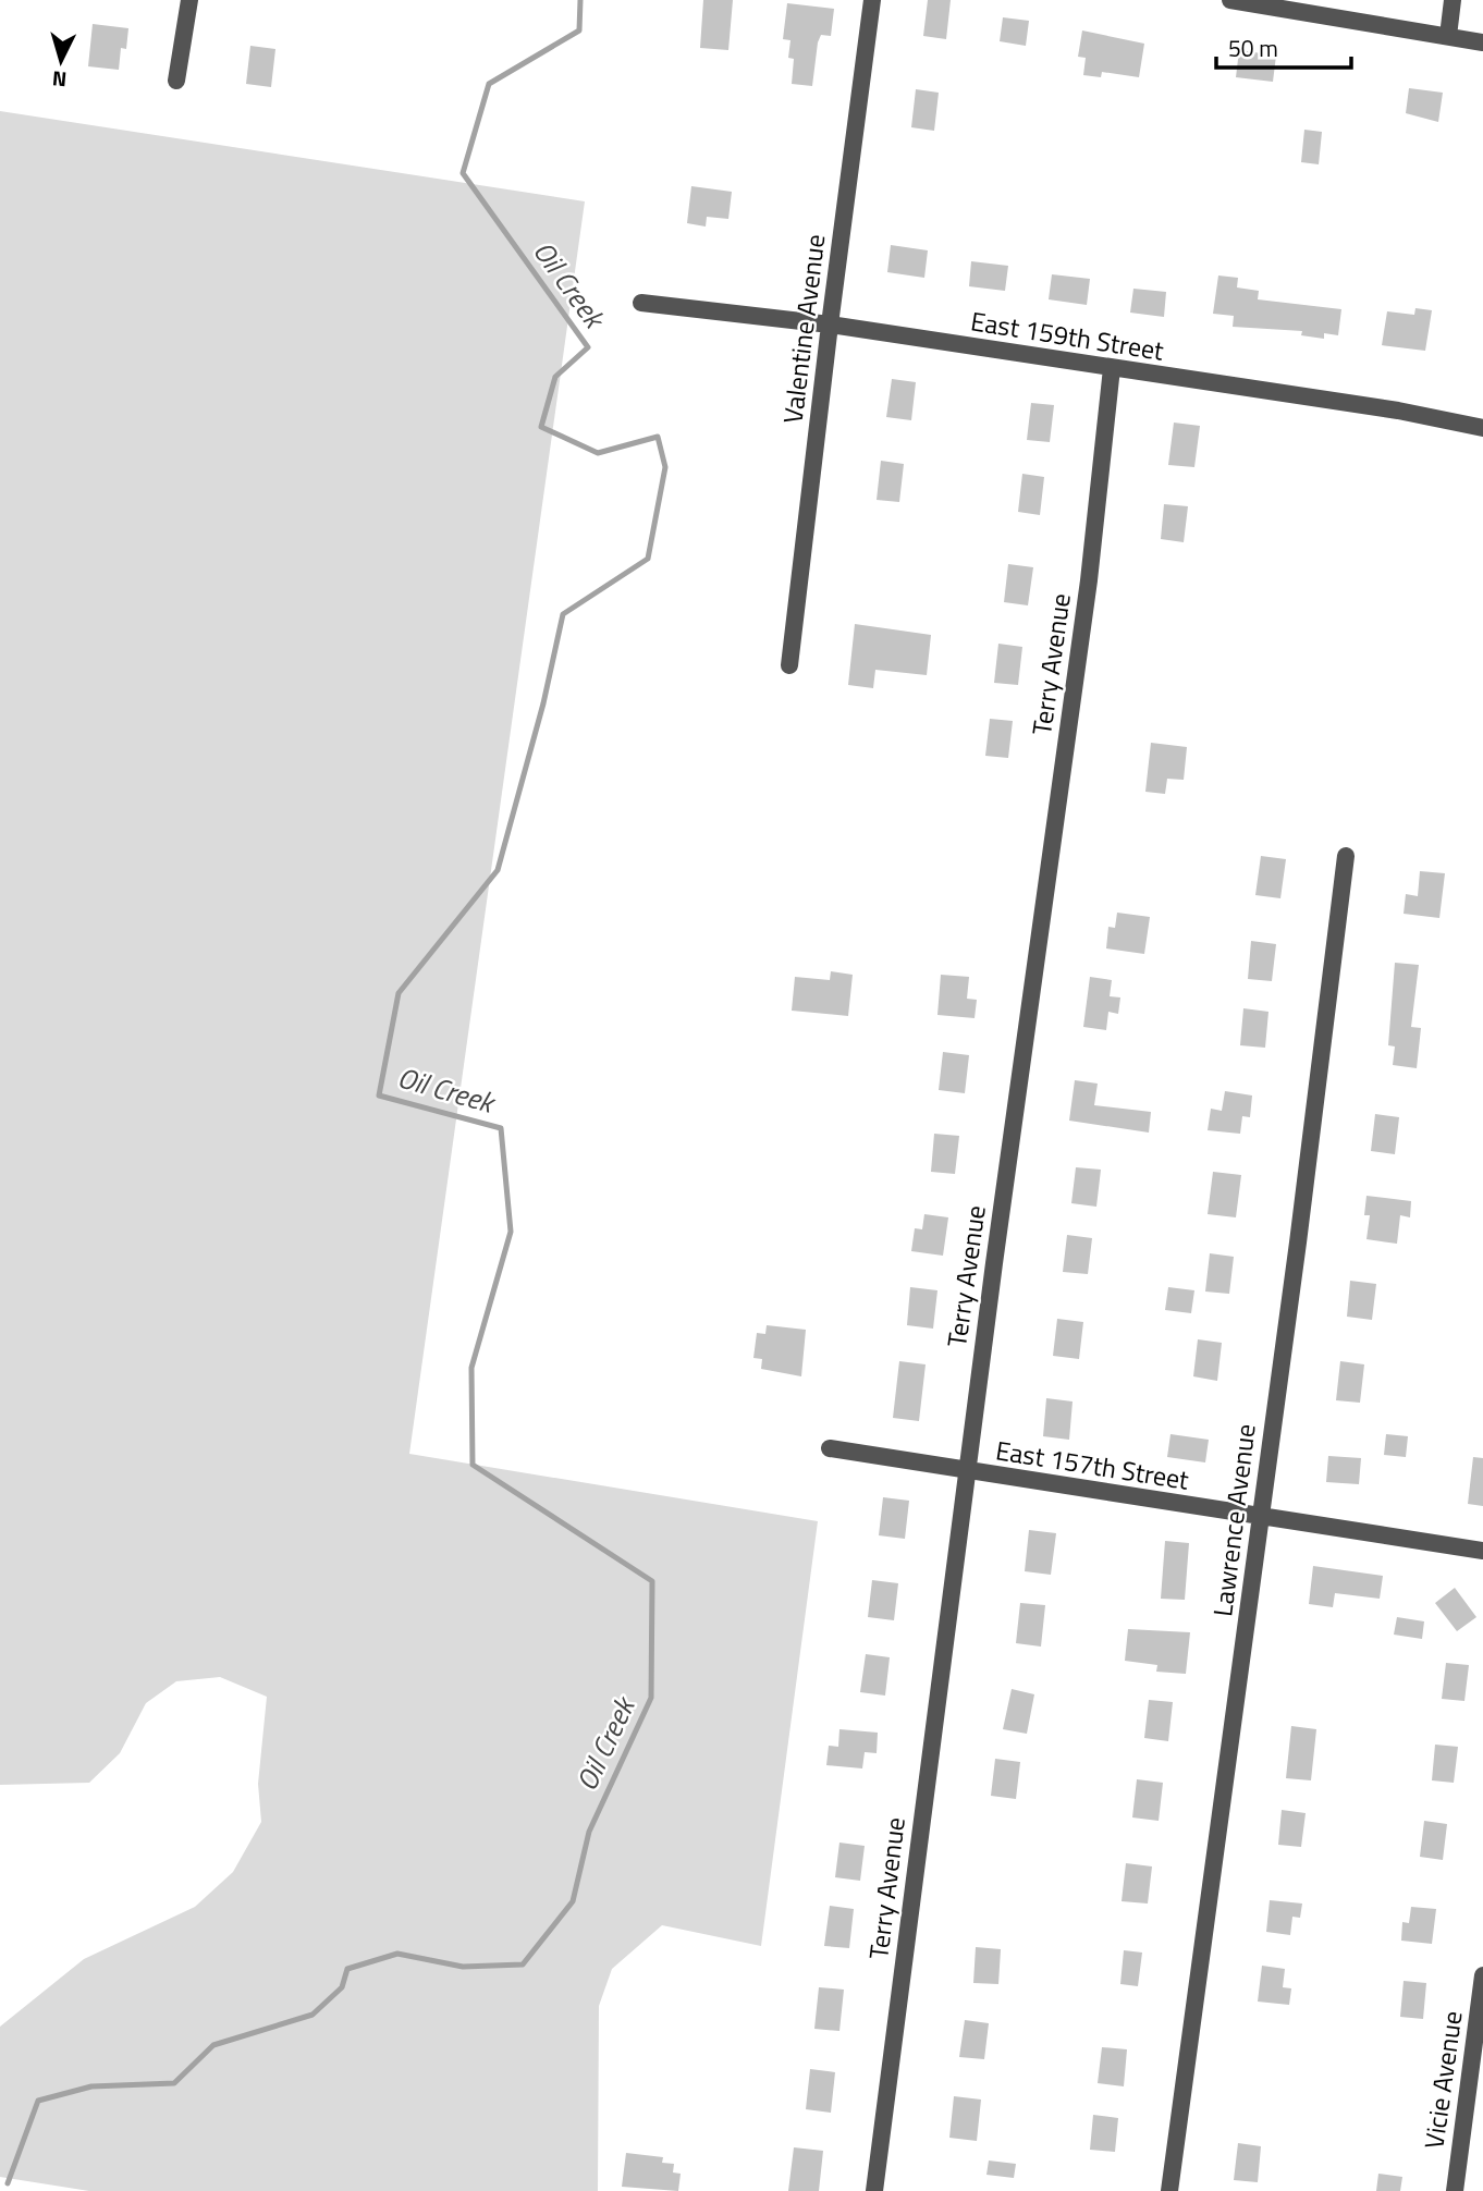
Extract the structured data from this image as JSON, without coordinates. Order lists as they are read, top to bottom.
{
  "streets": {
    "street": [
      "Valentine Avenue",
      "East 159th Street",
      "Terry Avenue",
      "East 157th Street",
      "Lawrence Avenue",
      "Vicie Avenue"
    ]
  },
  "crossings": [
    ["Valentine Avenue", "East 159th Street"],
    ["East 159th Street", "Terry Avenue"],
    ["Terry Avenue", "East 157th Street"],
    ["East 157th Street", "Lawrence Avenue"]
  ],
  "water": ["Oil Creek"],
  "scale_bar": "50 m",
  "north": "bottom"
}
